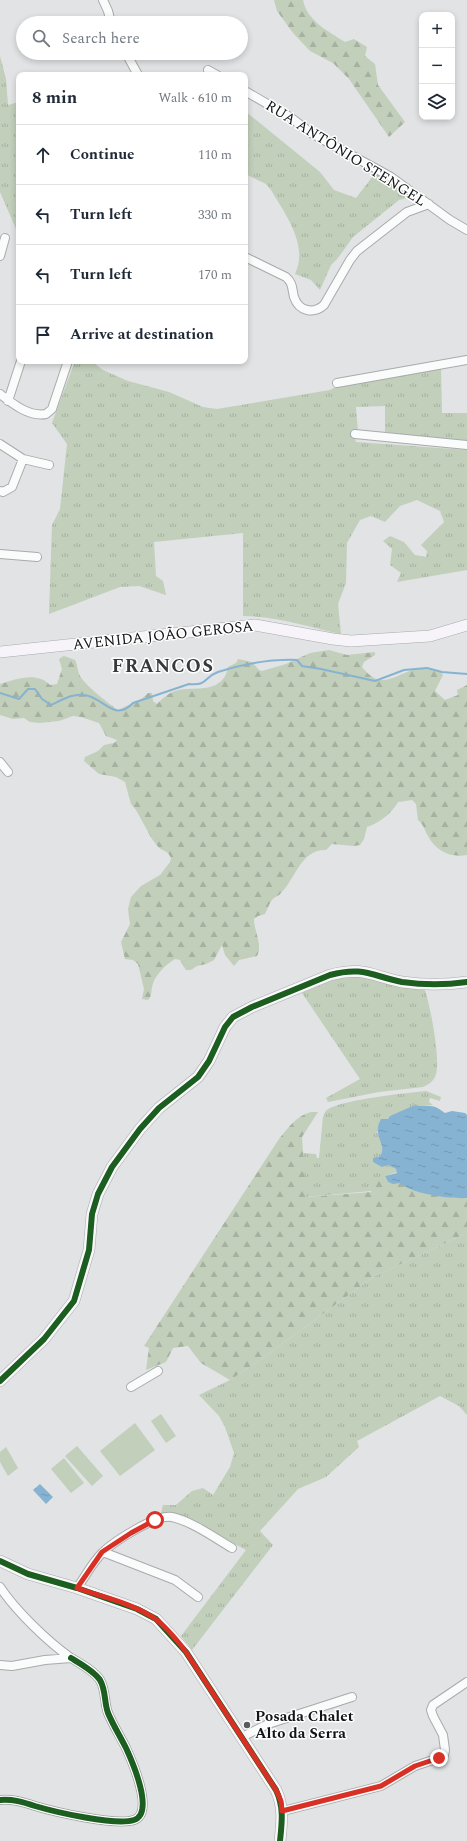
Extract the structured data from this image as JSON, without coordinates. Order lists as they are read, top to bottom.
{
  "streets": {
    "street": ["RUA ANTÔNIO STENGEL", "AVENIDA JOÃO GEROSA"]
  },
  "districts": ["FRANCOS"],
  "places": ["Posada Chalet Alto da Serra"],
  "page": {
    "map_buttons": ["+", "−"],
    "search": "Search here",
    "heading": ["8 min", "Walk · 610 m"],
    "list": [
      ["Continue", "110 m"],
      ["Turn left", "330 m"],
      ["Turn left", "170 m"],
      "Arrive at destination"
    ]
  }
}
